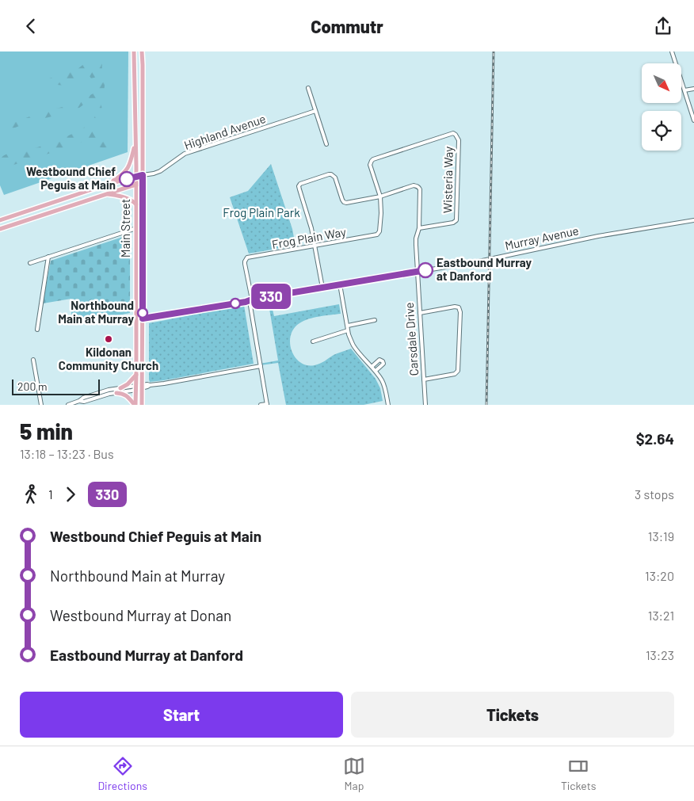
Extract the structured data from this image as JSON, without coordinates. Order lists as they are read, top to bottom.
{
  "streets": {
    "main road": ["Main Street"],
    "street": [
      "Highland Avenue",
      "Wisteria Way",
      "Frog Plain Way",
      "Murray Avenue",
      "Carsdale Drive"
    ]
  },
  "crossings": [
    ["Highland Avenue", "Main Street"],
    ["Wisteria Way", "Frog Plain Way"],
    ["Wisteria Way", "Carsdale Drive"],
    ["Main Street", "Murray Avenue"],
    ["Frog Plain Way", "Murray Avenue"],
    ["Frog Plain Way", "Carsdale Drive"],
    ["Murray Avenue", "Carsdale Drive"]
  ],
  "parks": ["Frog Plain Park"],
  "places": [
    "Westbound Chief Peguis at Main",
    "Eastbound Murray at Danford",
    "Northbound Main at Murray",
    "Kildonan Community Church"
  ],
  "lines": ["bus line 330"],
  "scale_bar": "200 m",
  "north": "bottom right",
  "page": {
    "header": "Commutr",
    "on_map": "330",
    "scale": "200 m",
    "heading": ["5 min", "13:18 – 13:23 · Bus", "$2.64"],
    "legs": ["1", "330", "3 stops"],
    "list": [
      {
        "name": "Westbound Chief Peguis at Main",
        "value": "13:19"
      },
      {
        "name": "Northbound Main at Murray",
        "value": "13:20"
      },
      {
        "name": "Westbound Murray at Donan",
        "value": "13:21"
      },
      {
        "name": "Eastbound Murray at Danford",
        "value": "13:23"
      }
    ],
    "buttons": ["Start", "Tickets"],
    "tabs": ["Directions", "Map", "Tickets"]
  }
}
